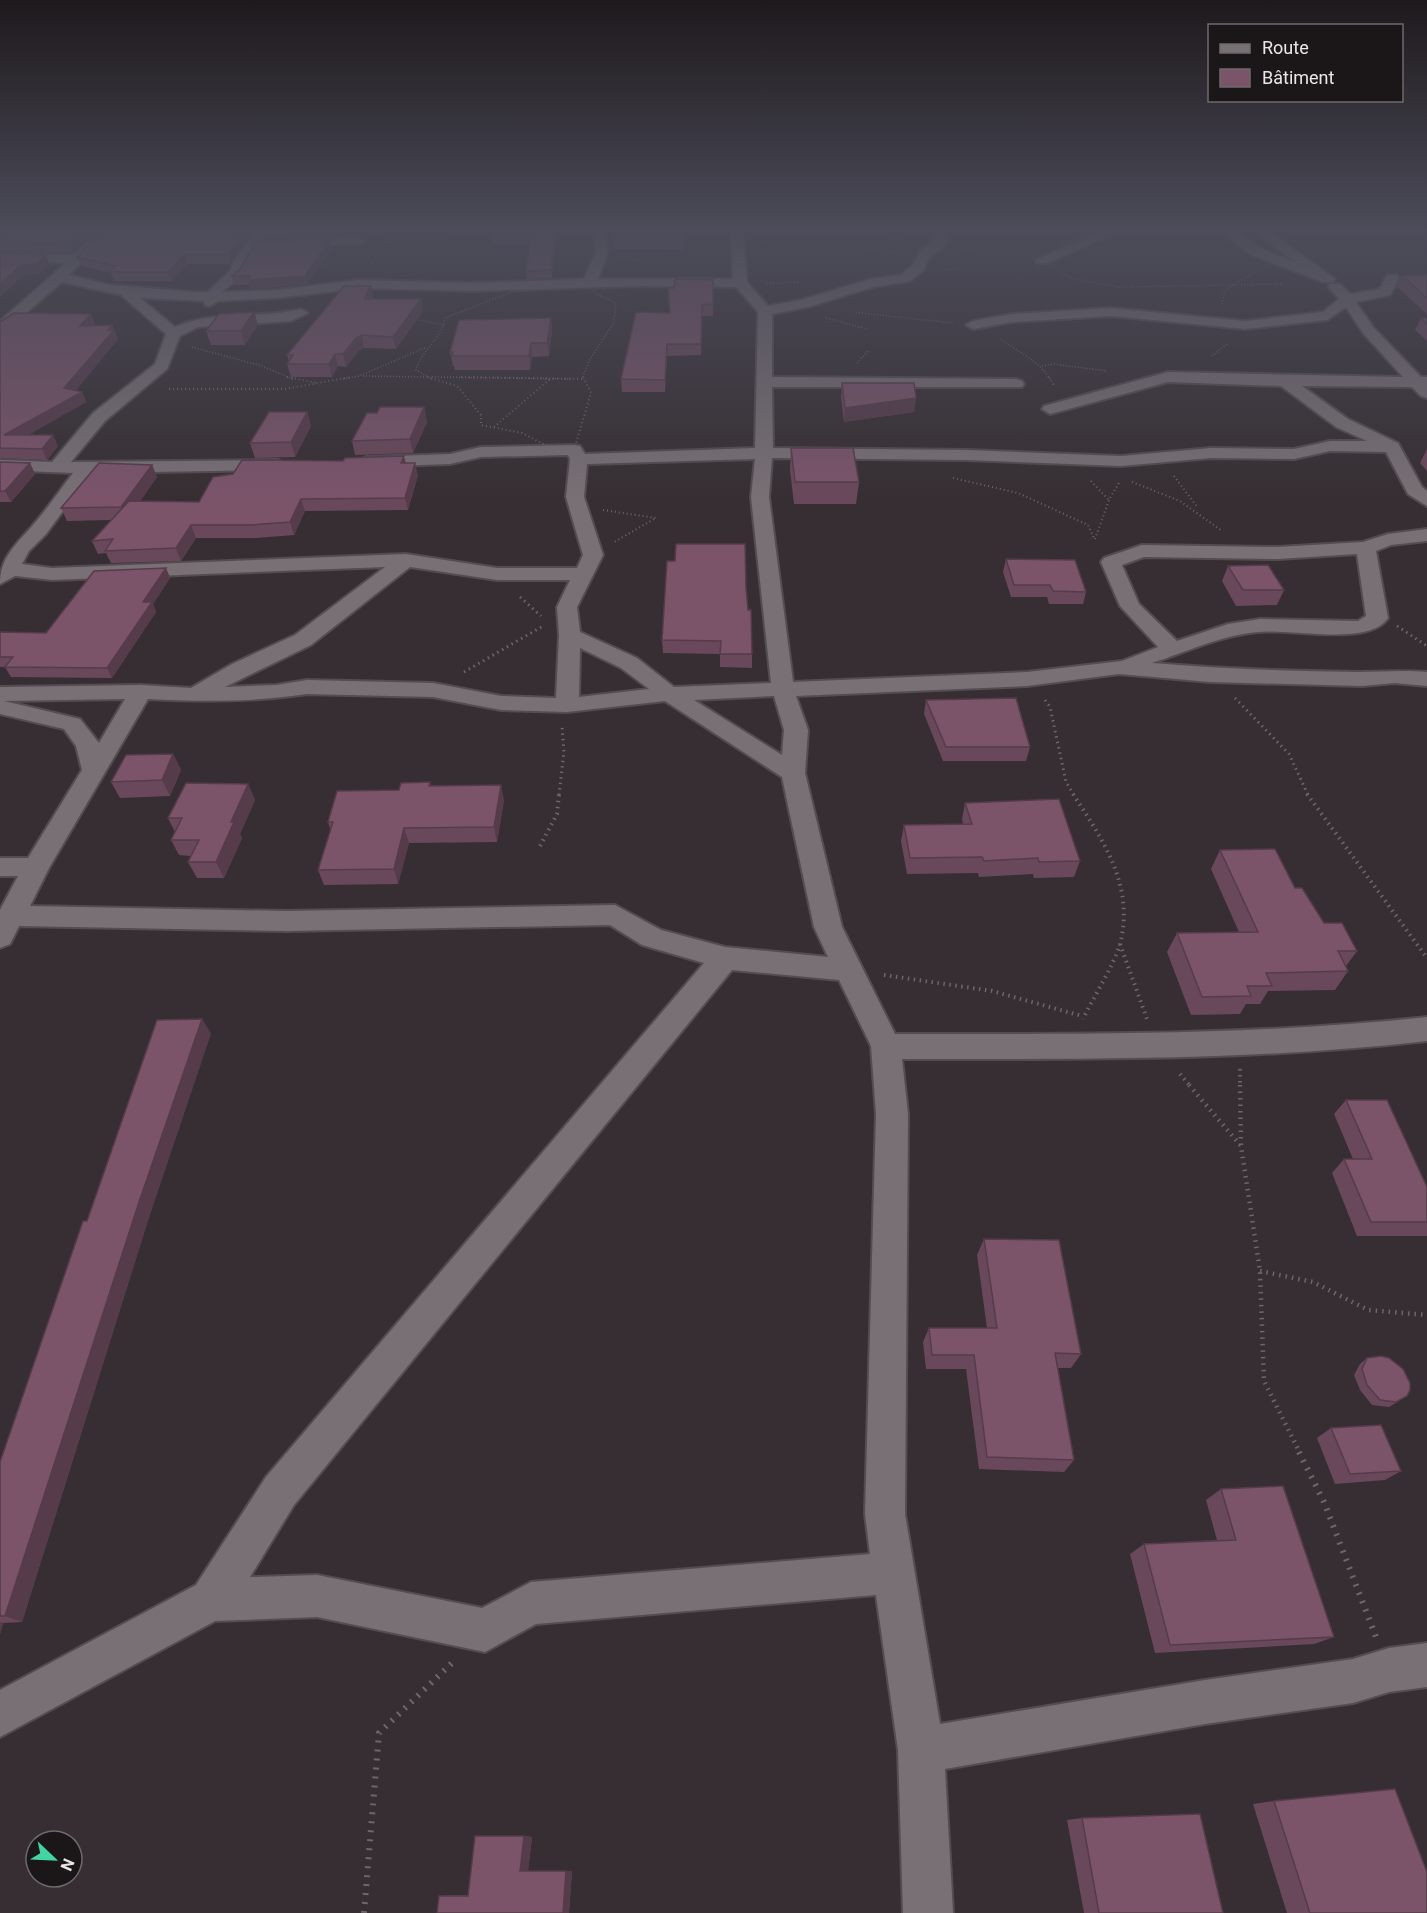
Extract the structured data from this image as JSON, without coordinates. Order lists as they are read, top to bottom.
{
  "legend": ["Route", "Bâtiment"],
  "north": "bottom right"
}
